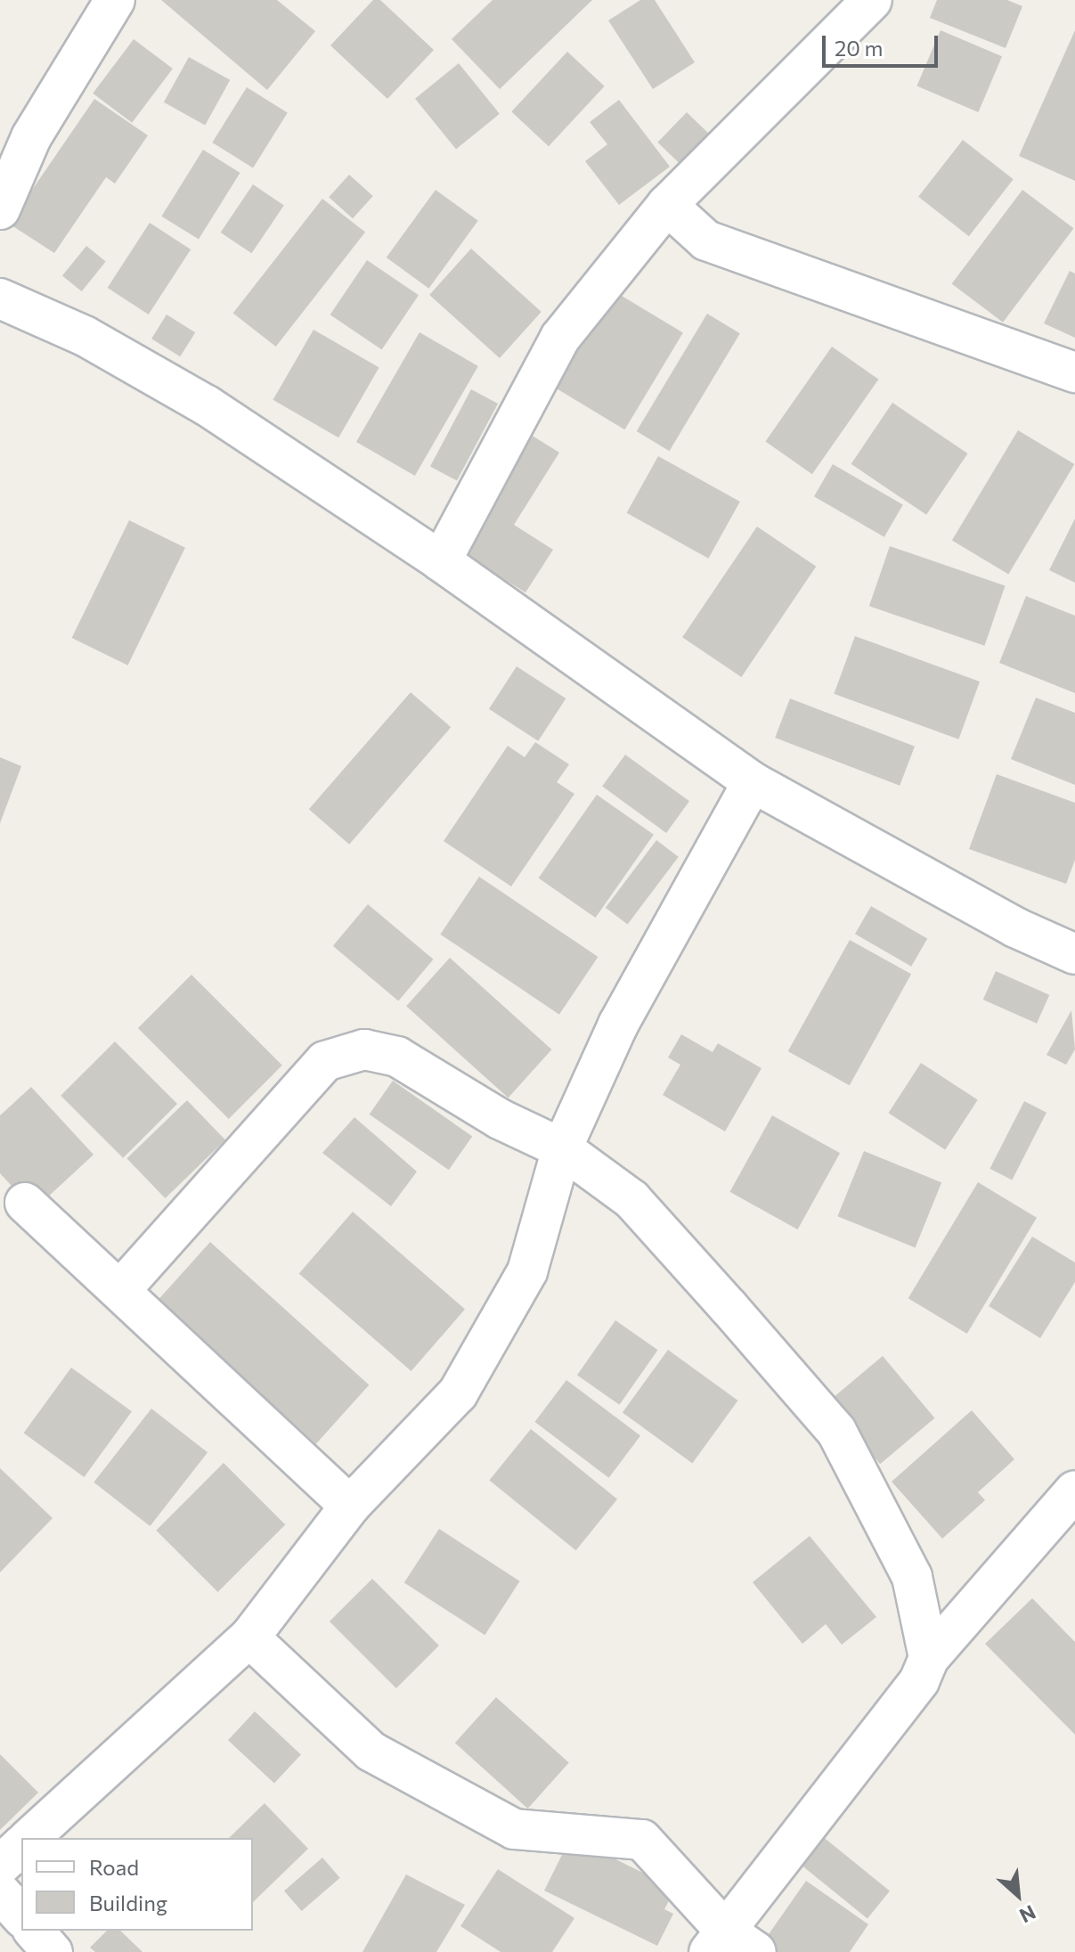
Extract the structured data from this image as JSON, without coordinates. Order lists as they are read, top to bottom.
{
  "legend": ["Road", "Building"],
  "scale_bar": "20 m",
  "north": "bottom right"
}
